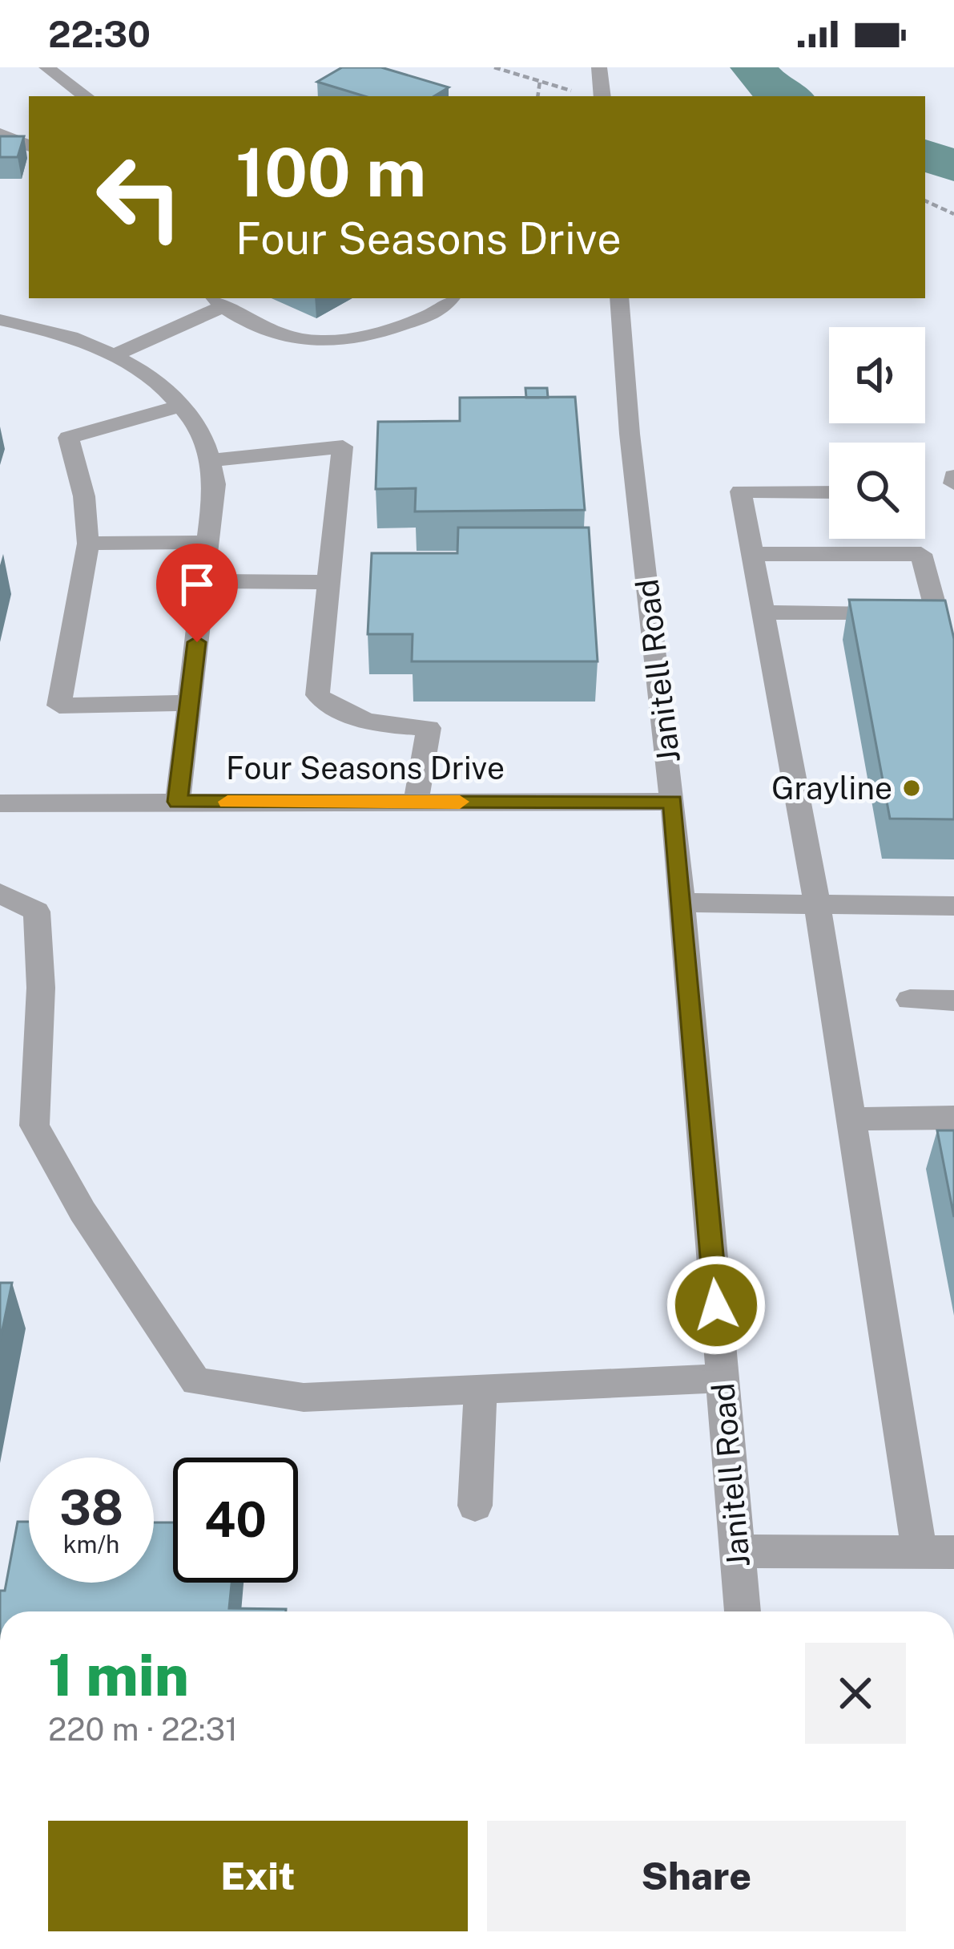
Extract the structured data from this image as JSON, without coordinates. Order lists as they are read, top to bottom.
{
  "streets": {
    "street": ["Janitell Road", "Four Seasons Drive"]
  },
  "crossings": [
    ["Janitell Road", "Four Seasons Drive"]
  ],
  "places": ["Grayline"],
  "page": {
    "status": "22:30",
    "turn": ["100 m", "Four Seasons Drive"],
    "speed": "38 km/h",
    "limit": "40",
    "heading": ["1 min", "220 m · 22:31"],
    "buttons": ["Exit", "Share"]
  }
}
